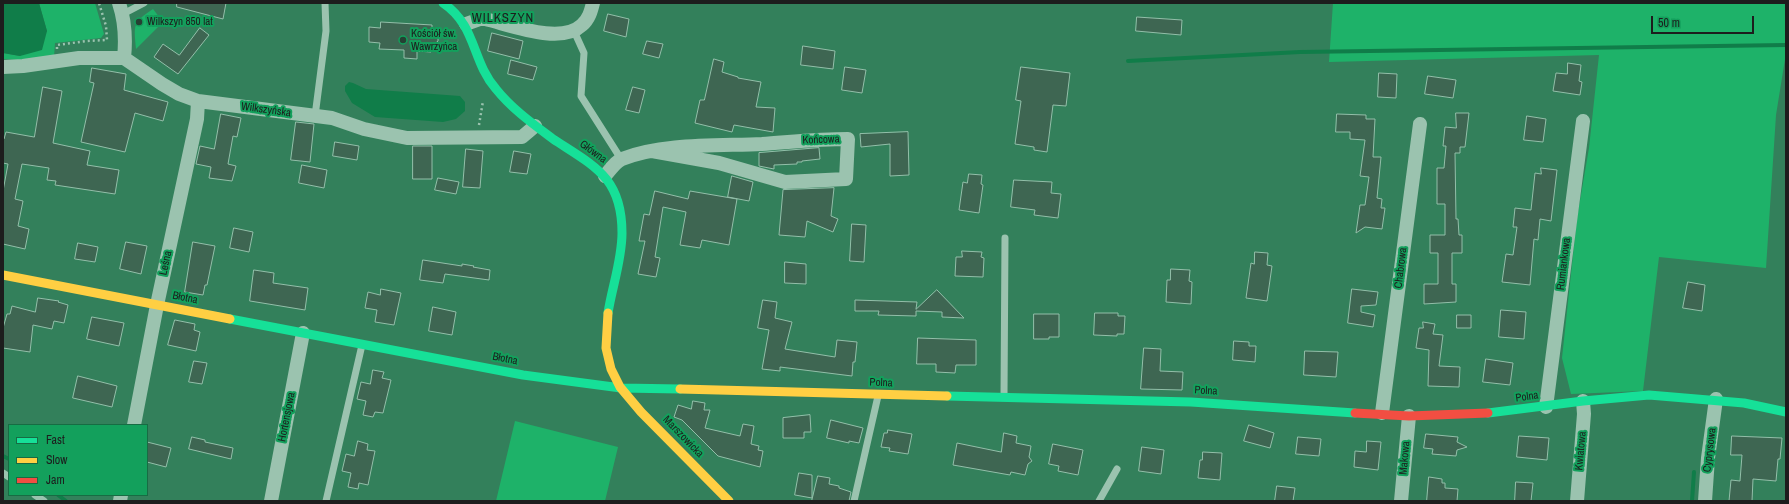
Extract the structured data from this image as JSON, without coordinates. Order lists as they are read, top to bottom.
{
  "streets": {
    "street": [
      "Wilkszyńska",
      "Końcowa",
      "Główna",
      "Leśna",
      "Rumiankowa",
      "Chabrowa",
      "Błotna",
      "Polna",
      "Hortensjowa",
      "Marszowicka",
      "Cyprysowa",
      "Kwiatowa",
      "Makowa"
    ]
  },
  "crossings": [
    ["Wilkszyńska", "Główna"],
    ["Wilkszyńska", "Leśna"],
    ["Główna", "Błotna"],
    ["Główna", "Polna"],
    ["Główna", "Marszowicka"],
    ["Leśna", "Błotna"],
    ["Rumiankowa", "Polna"],
    ["Chabrowa", "Polna"],
    ["Błotna", "Polna"],
    ["Błotna", "Hortensjowa"],
    ["Błotna", "Marszowicka"],
    ["Polna", "Marszowicka"],
    ["Polna", "Cyprysowa"],
    ["Polna", "Kwiatowa"],
    ["Polna", "Makowa"]
  ],
  "districts": ["WILKSZYN"],
  "places": ["Wilkszyn 850 lat", "Kościół św. Wawrzyńca"],
  "legend": ["Fast", "Slow", "Jam"],
  "scale_bar": "50 m"
}
